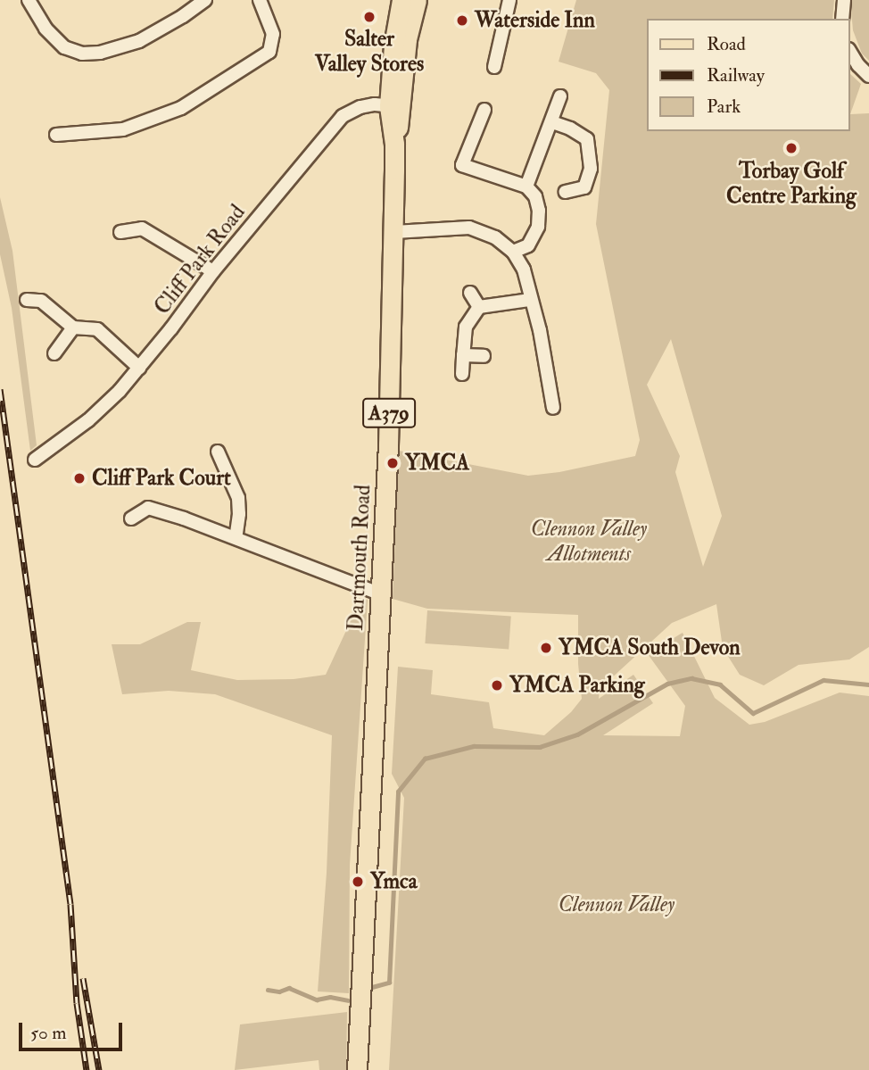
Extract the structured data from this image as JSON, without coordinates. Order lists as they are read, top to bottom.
{
  "streets": {
    "main road": ["A379", "Dartmouth Road"],
    "street": ["Cliff Park Road"]
  },
  "crossings": [
    ["Cliff Park Road", "Dartmouth Road"]
  ],
  "parks": ["Clennon Valley Allotments", "Clennon Valley"],
  "places": [
    "Salter Valley Stores",
    "Waterside Inn",
    "Torbay Golf Centre Parking",
    "YMCA",
    "Cliff Park Court",
    "YMCA South Devon",
    "YMCA Parking",
    "Ymca"
  ],
  "legend": ["Road", "Railway", "Park"],
  "scale_bar": "50 m"
}
